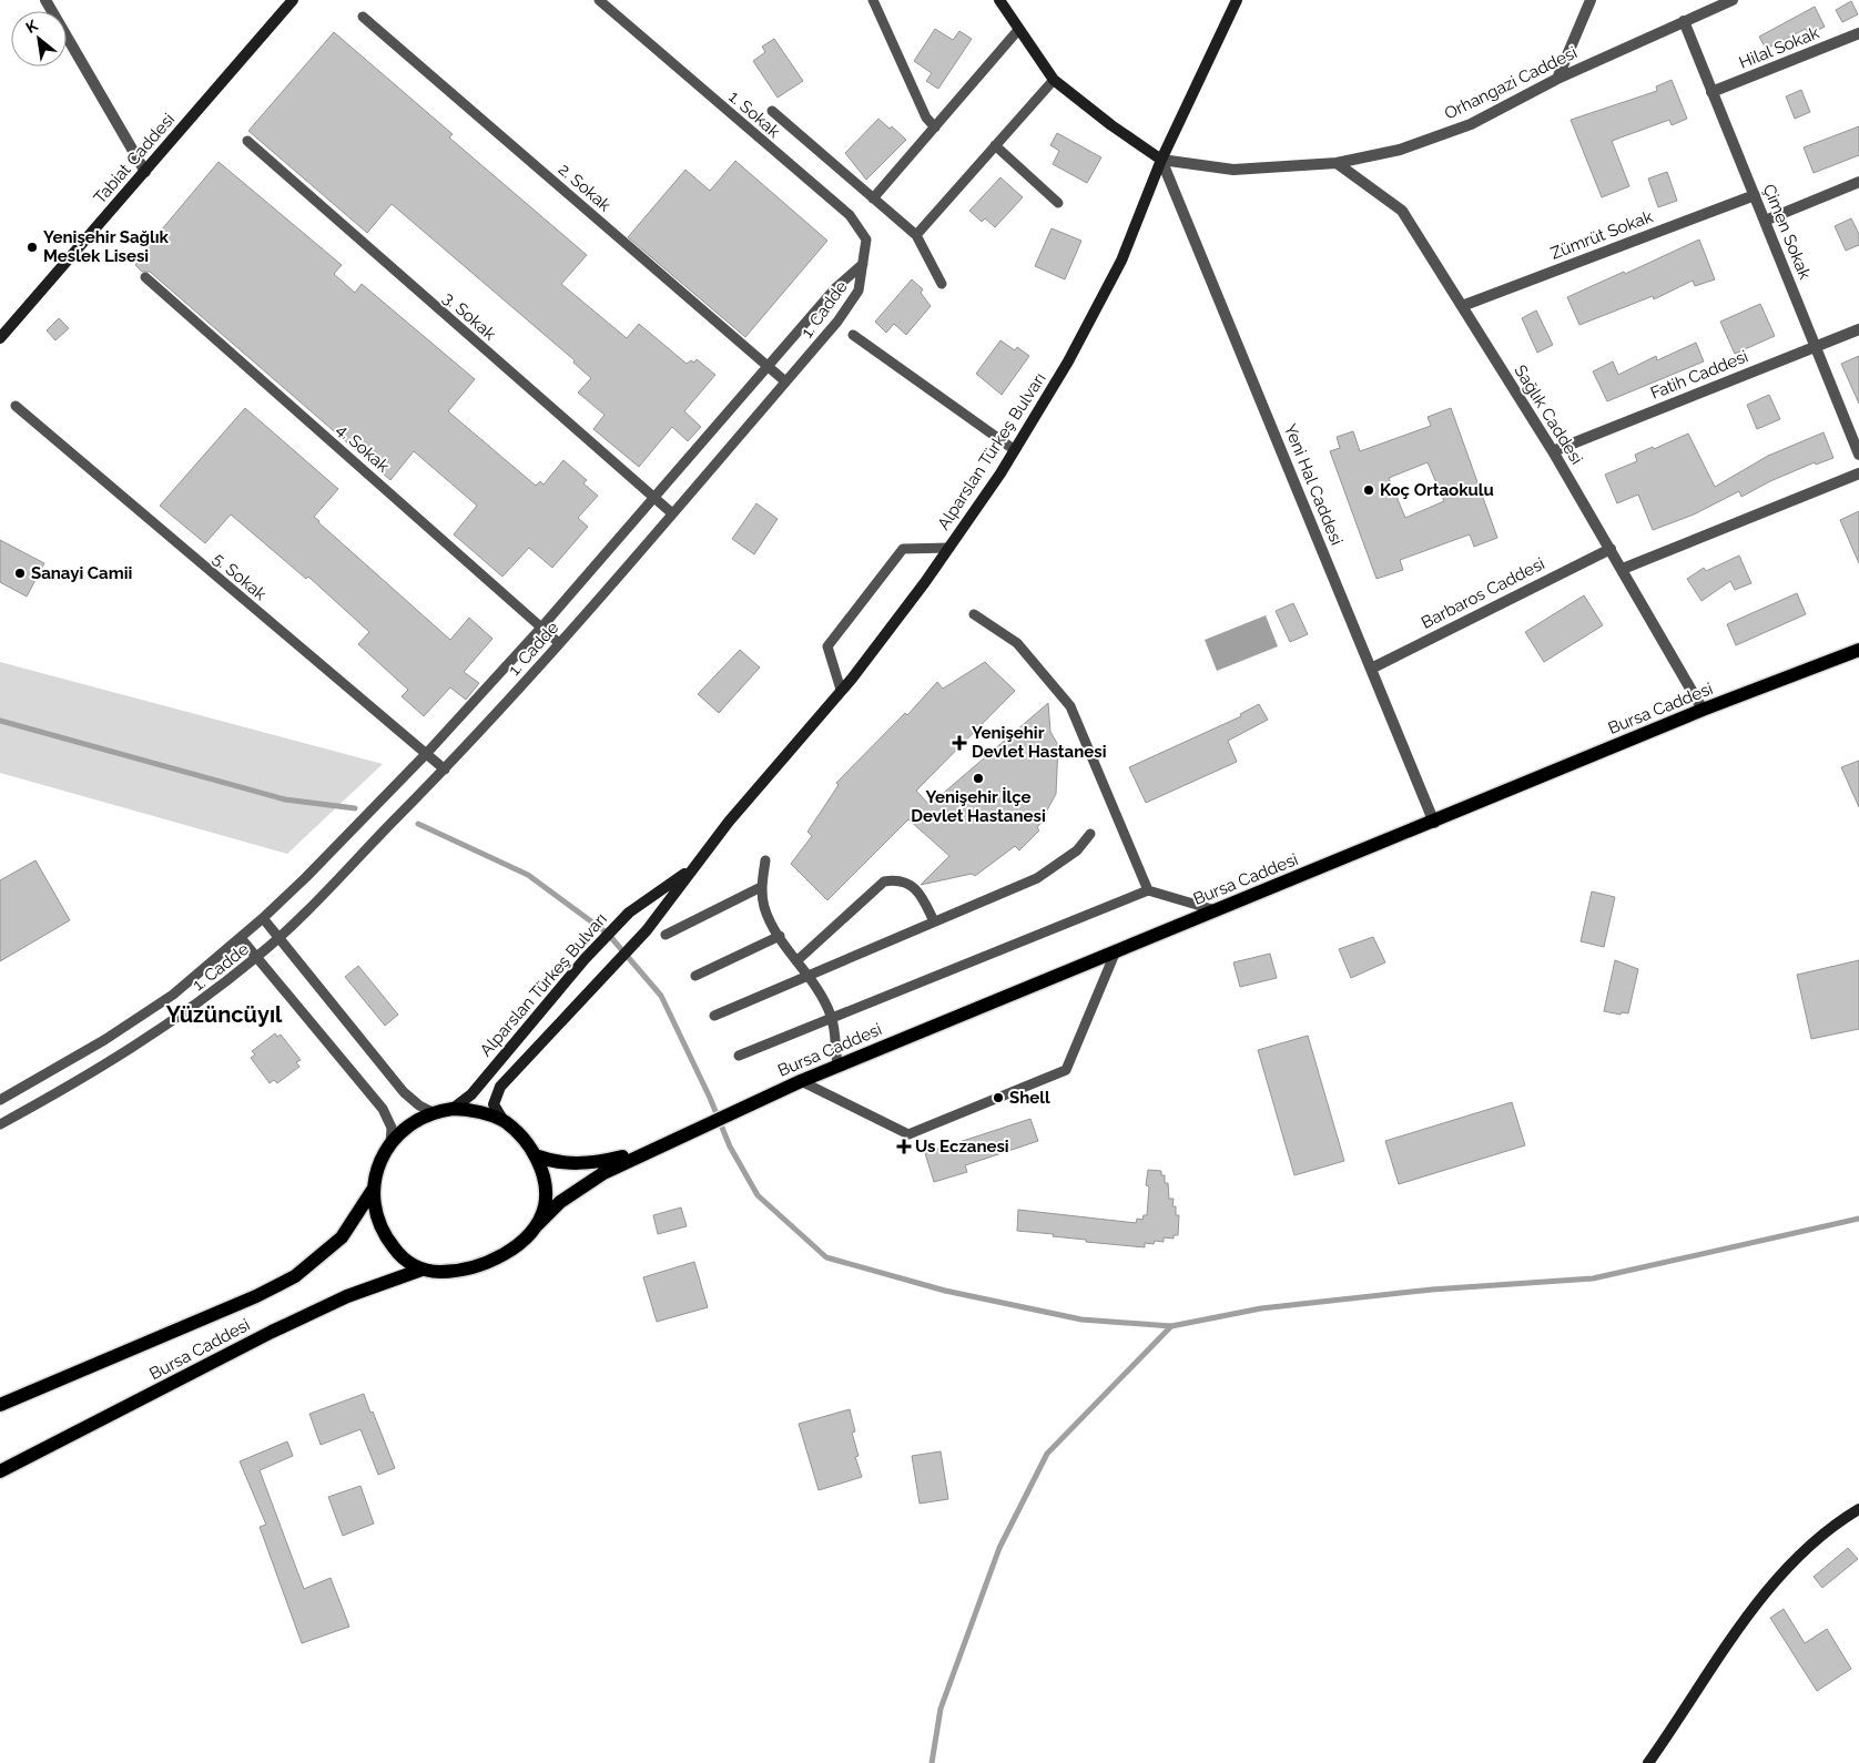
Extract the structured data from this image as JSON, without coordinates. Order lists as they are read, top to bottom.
{
  "streets": {
    "main road": ["Tabiat Caddesi", "Alparslan Türkeş Bulvarı", "Bursa Caddesi"],
    "street": [
      "Hilal Sokak",
      "Orhangazi Caddesi",
      "Çimen Sokak",
      "Zümrüt Sokak",
      "Fatih Caddesi",
      "Sağlık Caddesi",
      "Yeni Hal Caddesi",
      "Barbaros Caddesi"
    ],
    "lane": [
      "1. Sokak",
      "2. Sokak",
      "1. Cadde",
      "3. Sokak",
      "4. Sokak",
      "5. Sokak"
    ]
  },
  "crossings": [
    ["Hilal Sokak", "Çimen Sokak"],
    ["Orhangazi Caddesi", "Çimen Sokak"],
    ["Orhangazi Caddesi", "Sağlık Caddesi"],
    ["Orhangazi Caddesi", "Alparslan Türkeş Bulvarı"],
    ["Orhangazi Caddesi", "Yeni Hal Caddesi"],
    ["1. Sokak", "1. Cadde"],
    ["2. Sokak", "1. Cadde"],
    ["Çimen Sokak", "Zümrüt Sokak"],
    ["Çimen Sokak", "Fatih Caddesi"],
    ["Zümrüt Sokak", "Sağlık Caddesi"],
    ["1. Cadde", "3. Sokak"],
    ["1. Cadde", "4. Sokak"],
    ["1. Cadde", "5. Sokak"],
    ["Fatih Caddesi", "Sağlık Caddesi"],
    ["Sağlık Caddesi", "Barbaros Caddesi"],
    ["Sağlık Caddesi", "Bursa Caddesi"],
    ["Alparslan Türkeş Bulvarı", "Yeni Hal Caddesi"],
    ["Alparslan Türkeş Bulvarı", "Bursa Caddesi"],
    ["Yeni Hal Caddesi", "Barbaros Caddesi"],
    ["Yeni Hal Caddesi", "Bursa Caddesi"]
  ],
  "districts": ["Yüzüncüyıl"],
  "places": {
    "other": [
      "Yenişehir Sağlık Meslek Lisesi",
      "Koç Ortaokulu",
      "Sanayi Camii",
      "Yenişehir İlçe Devlet Hastanesi",
      "Shell"
    ],
    "health": ["Yenişehir Devlet Hastanesi", "Us Eczanesi"]
  },
  "north": "top left"
}
